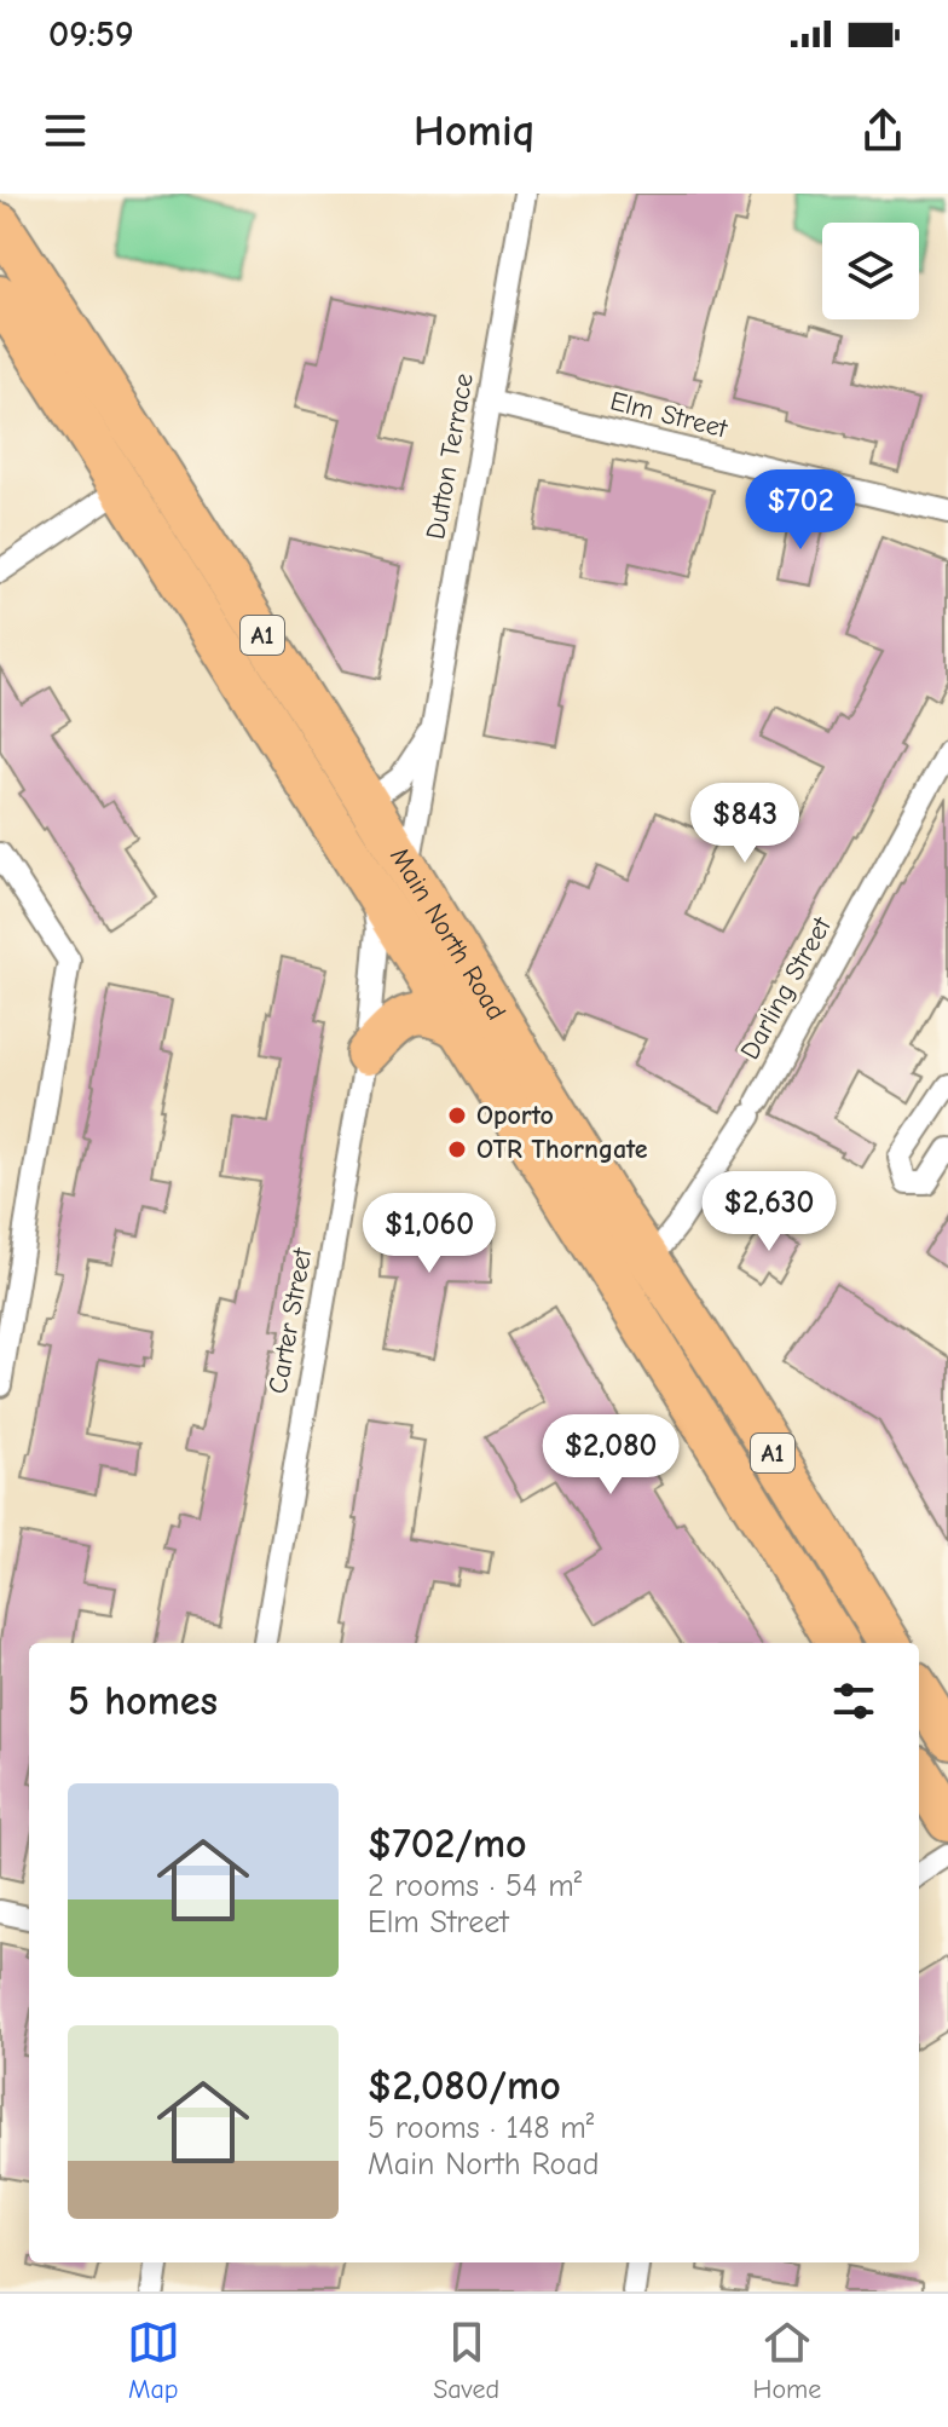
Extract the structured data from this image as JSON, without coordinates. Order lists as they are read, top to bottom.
{
  "streets": {
    "highway": ["A1", "Main North Road"],
    "street": [
      "Elm Street",
      "Dutton Terrace",
      "Darling Street",
      "Carter Street"
    ]
  },
  "crossings": [
    ["Elm Street", "Dutton Terrace"],
    ["Dutton Terrace", "Main North Road"],
    ["Main North Road", "Darling Street"],
    ["Main North Road", "Carter Street"]
  ],
  "places": ["Oporto", "OTR Thorngate"],
  "page": {
    "status": "09:59",
    "header": "Homiq",
    "price": [
      "$702",
      "$843",
      "$2,630",
      "$1,060",
      "$2,080"
    ],
    "heading": "5 homes",
    "list": [
      {
        "name": "$702/mo",
        "note": "2 rooms · 54 m² · Elm Street"
      },
      {
        "name": "$2,080/mo",
        "note": "5 rooms · 148 m² · Main North Road"
      }
    ],
    "tabs": ["Map", "Saved", "Home"]
  }
}
